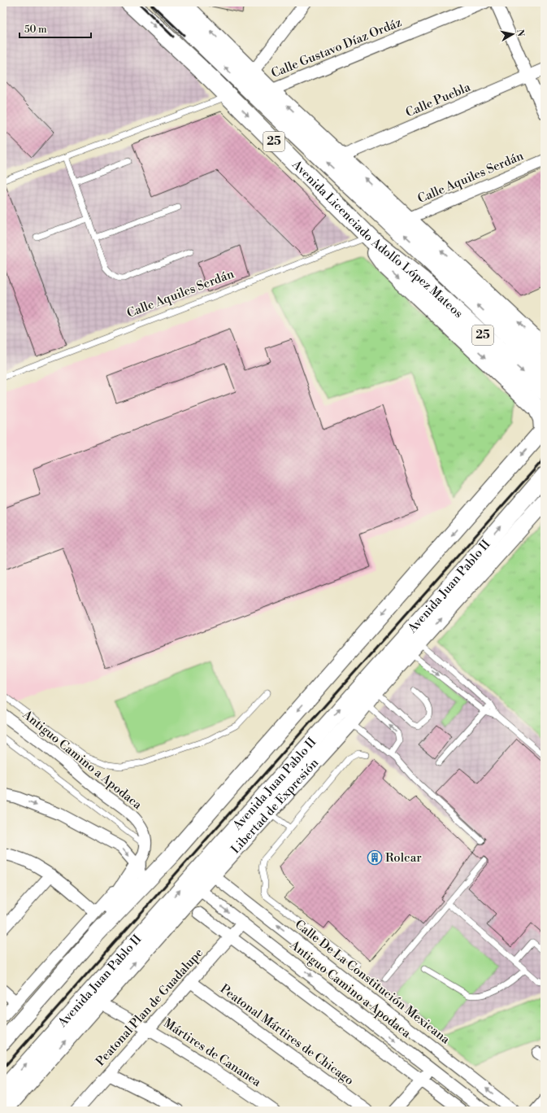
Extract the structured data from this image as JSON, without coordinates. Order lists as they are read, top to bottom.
{
  "streets": {
    "main road": [
      "25",
      "Avenida Licenciado Adolfo López Mateos",
      "Avenida Juan Pablo II",
      "Libertad de Expresión"
    ],
    "street": [
      "Calle Gustavo Díaz Ordáz",
      "Calle Puebla",
      "Calle Aquiles Serdán",
      "Antiguo Camino a Apodaca",
      "Calle De La Constitución Mexicana",
      "Peatonal Plan de Guadalupe",
      "Peatonal Mártires de Chicago",
      "Mártires de Cananea"
    ]
  },
  "crossings": [
    ["Calle Aquiles Serdán", "Avenida Licenciado Adolfo López Mateos"],
    ["Antiguo Camino a Apodaca", "Libertad de Expresión"],
    ["Antiguo Camino a Apodaca", "Peatonal Plan de Guadalupe"],
    ["Libertad de Expresión", "Calle De La Constitución Mexicana"],
    ["Libertad de Expresión", "Mártires de Cananea"],
    ["Peatonal Plan de Guadalupe", "Peatonal Mártires de Chicago"],
    ["Peatonal Plan de Guadalupe", "Mártires de Cananea"]
  ],
  "places": {
    "building": ["Rolcar"]
  },
  "scale_bar": "50 m",
  "north": "right"
}
